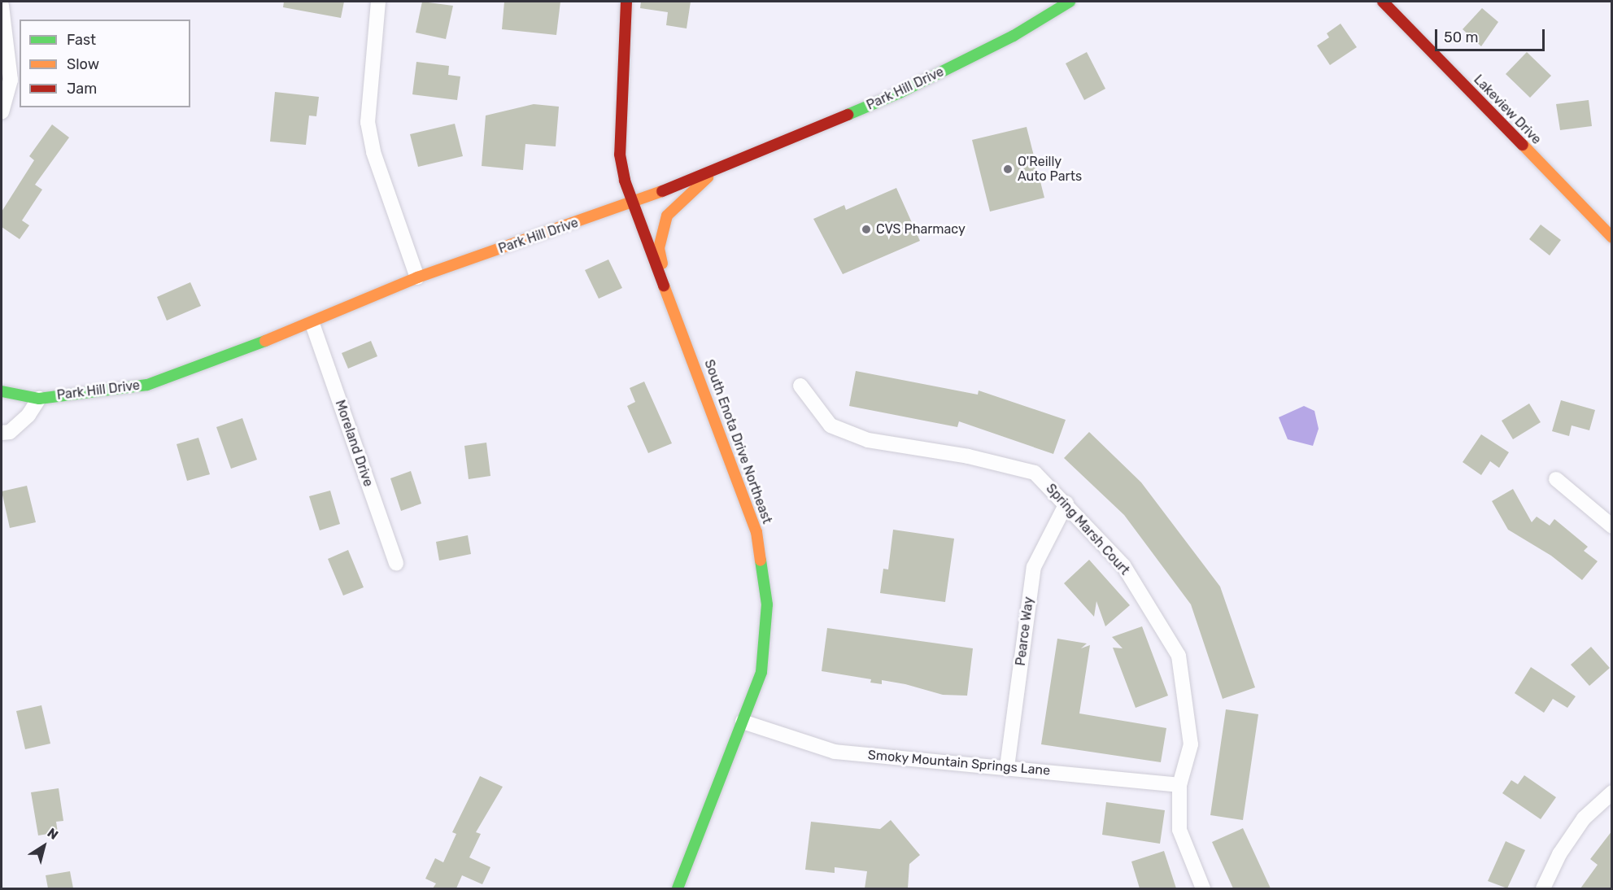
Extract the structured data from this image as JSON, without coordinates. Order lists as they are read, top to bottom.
{
  "streets": {
    "main road": ["Park Hill Drive", "Lakeview Drive", "South Enota Drive Northeast"],
    "street": [
      "Moreland Drive",
      "Spring Marsh Court",
      "Pearce Way",
      "Smoky Mountain Springs Lane"
    ]
  },
  "crossings": [
    ["Park Hill Drive", "South Enota Drive Northeast"],
    ["Park Hill Drive", "Moreland Drive"],
    ["South Enota Drive Northeast", "Smoky Mountain Springs Lane"],
    ["Spring Marsh Court", "Pearce Way"],
    ["Spring Marsh Court", "Smoky Mountain Springs Lane"],
    ["Pearce Way", "Smoky Mountain Springs Lane"]
  ],
  "places": ["O'Reilly Auto Parts", "CVS Pharmacy"],
  "legend": ["Fast", "Slow", "Jam"],
  "scale_bar": "50 m",
  "north": "top right"
}
